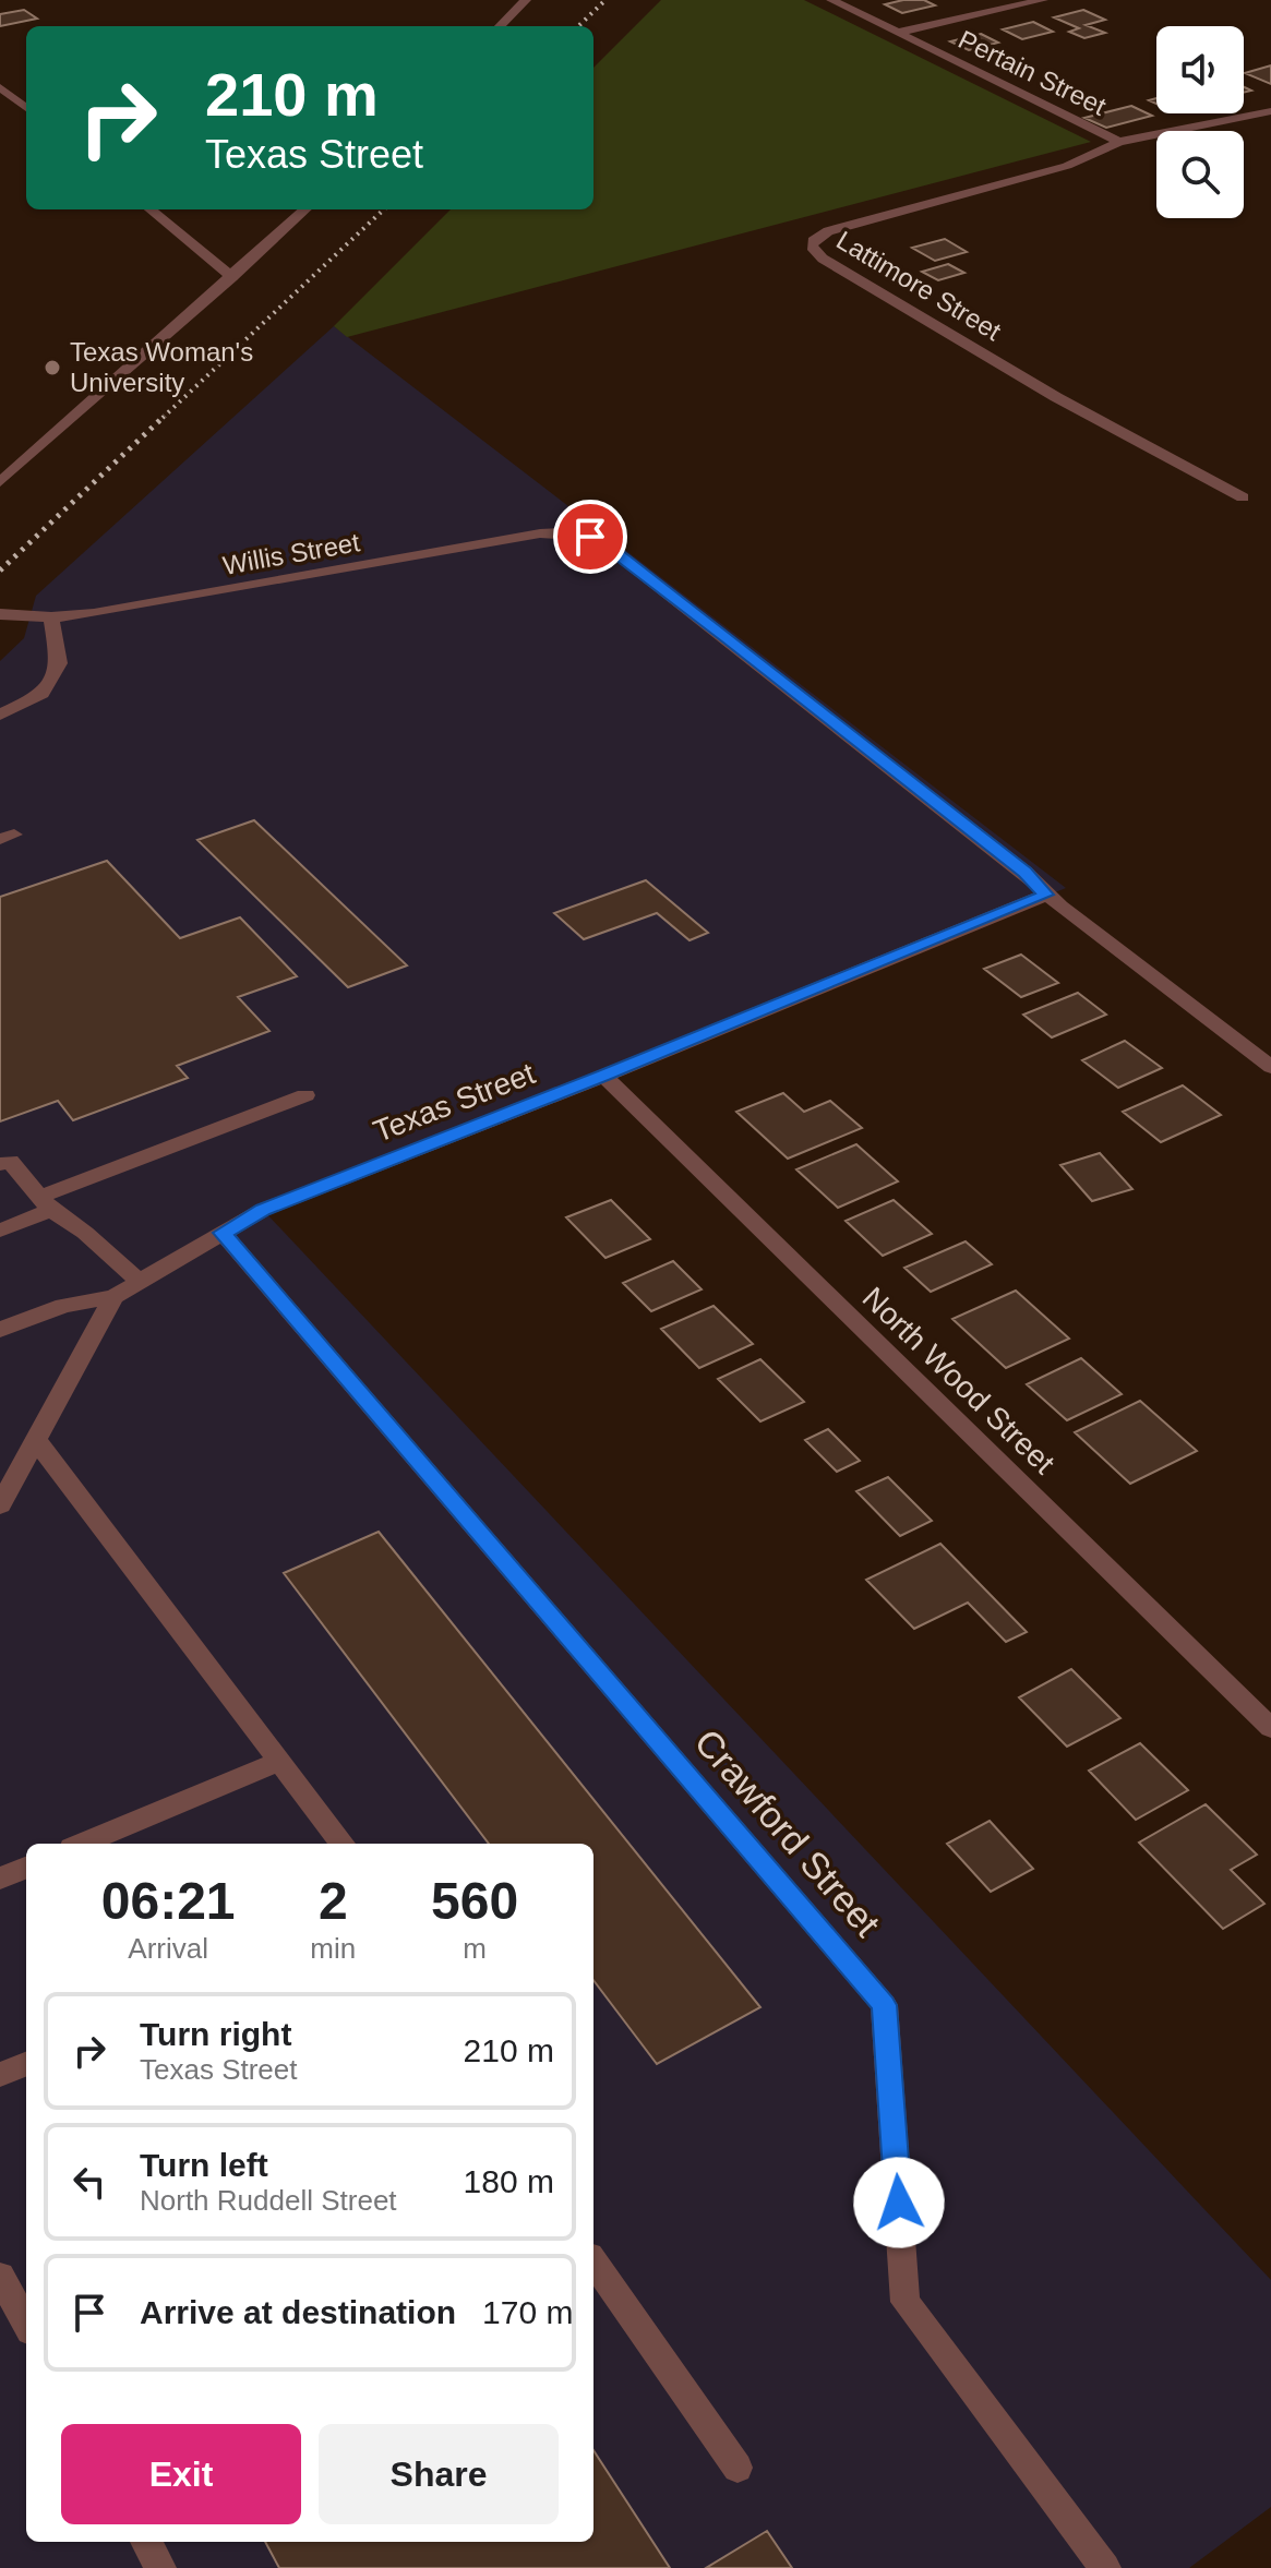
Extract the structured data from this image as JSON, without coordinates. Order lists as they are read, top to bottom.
{
  "streets": {
    "street": [
      "Pertain Street",
      "Lattimore Street",
      "Willis Street",
      "Texas Street",
      "North Wood Street",
      "Crawford Street"
    ]
  },
  "crossings": [
    ["Pertain Street", "Lattimore Street"],
    ["Willis Street", "Texas Street"],
    ["Texas Street", "North Wood Street"],
    ["Texas Street", "Crawford Street"]
  ],
  "places": ["Texas Woman's University"],
  "page": {
    "turn": ["210 m", "Texas Street"],
    "eta": [
      "06:21",
      "Arrival",
      "2",
      "min",
      "560",
      "m"
    ],
    "list": [
      {
        "name": "Turn right",
        "note": "Texas Street",
        "value": "210 m"
      },
      {
        "name": "Turn left",
        "note": "North Ruddell Street",
        "value": "180 m"
      },
      {
        "name": "Arrive at destination",
        "value": "170 m"
      }
    ],
    "buttons": ["Exit", "Share"]
  }
}
